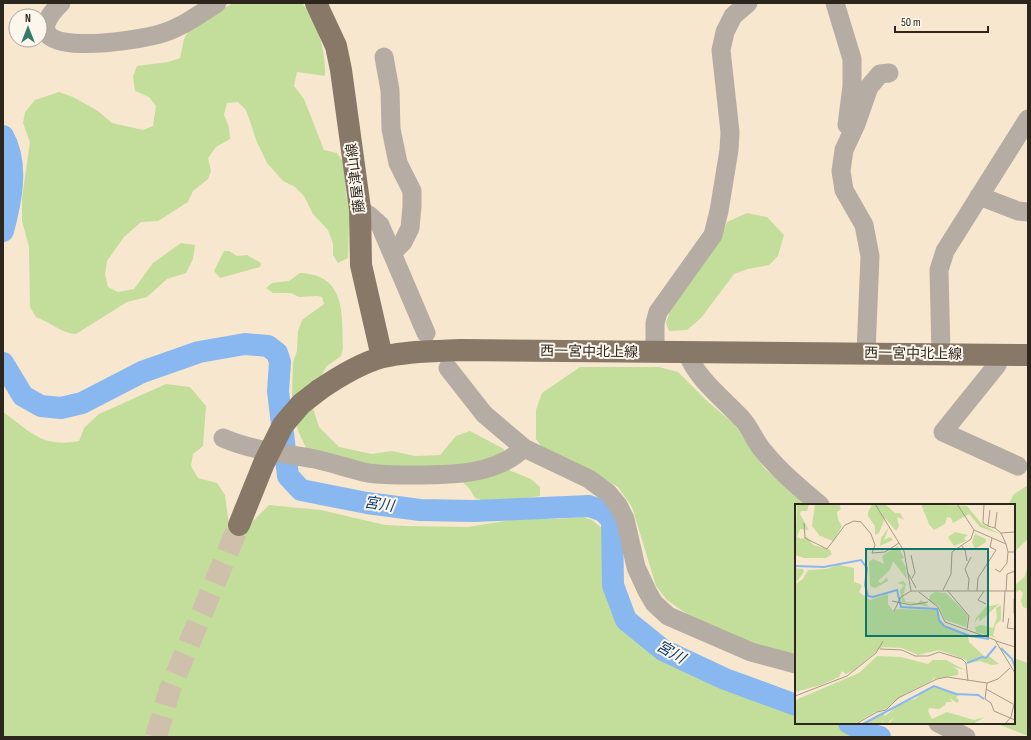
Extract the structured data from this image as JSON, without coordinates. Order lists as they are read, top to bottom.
{
  "streets": {
    "main road": ["藤屋津山線", "西一宮中北上線"]
  },
  "crossings": [
    ["藤屋津山線", "西一宮中北上線"]
  ],
  "water": ["宮川"],
  "scale_bar": "50 m",
  "north": "top"
}
